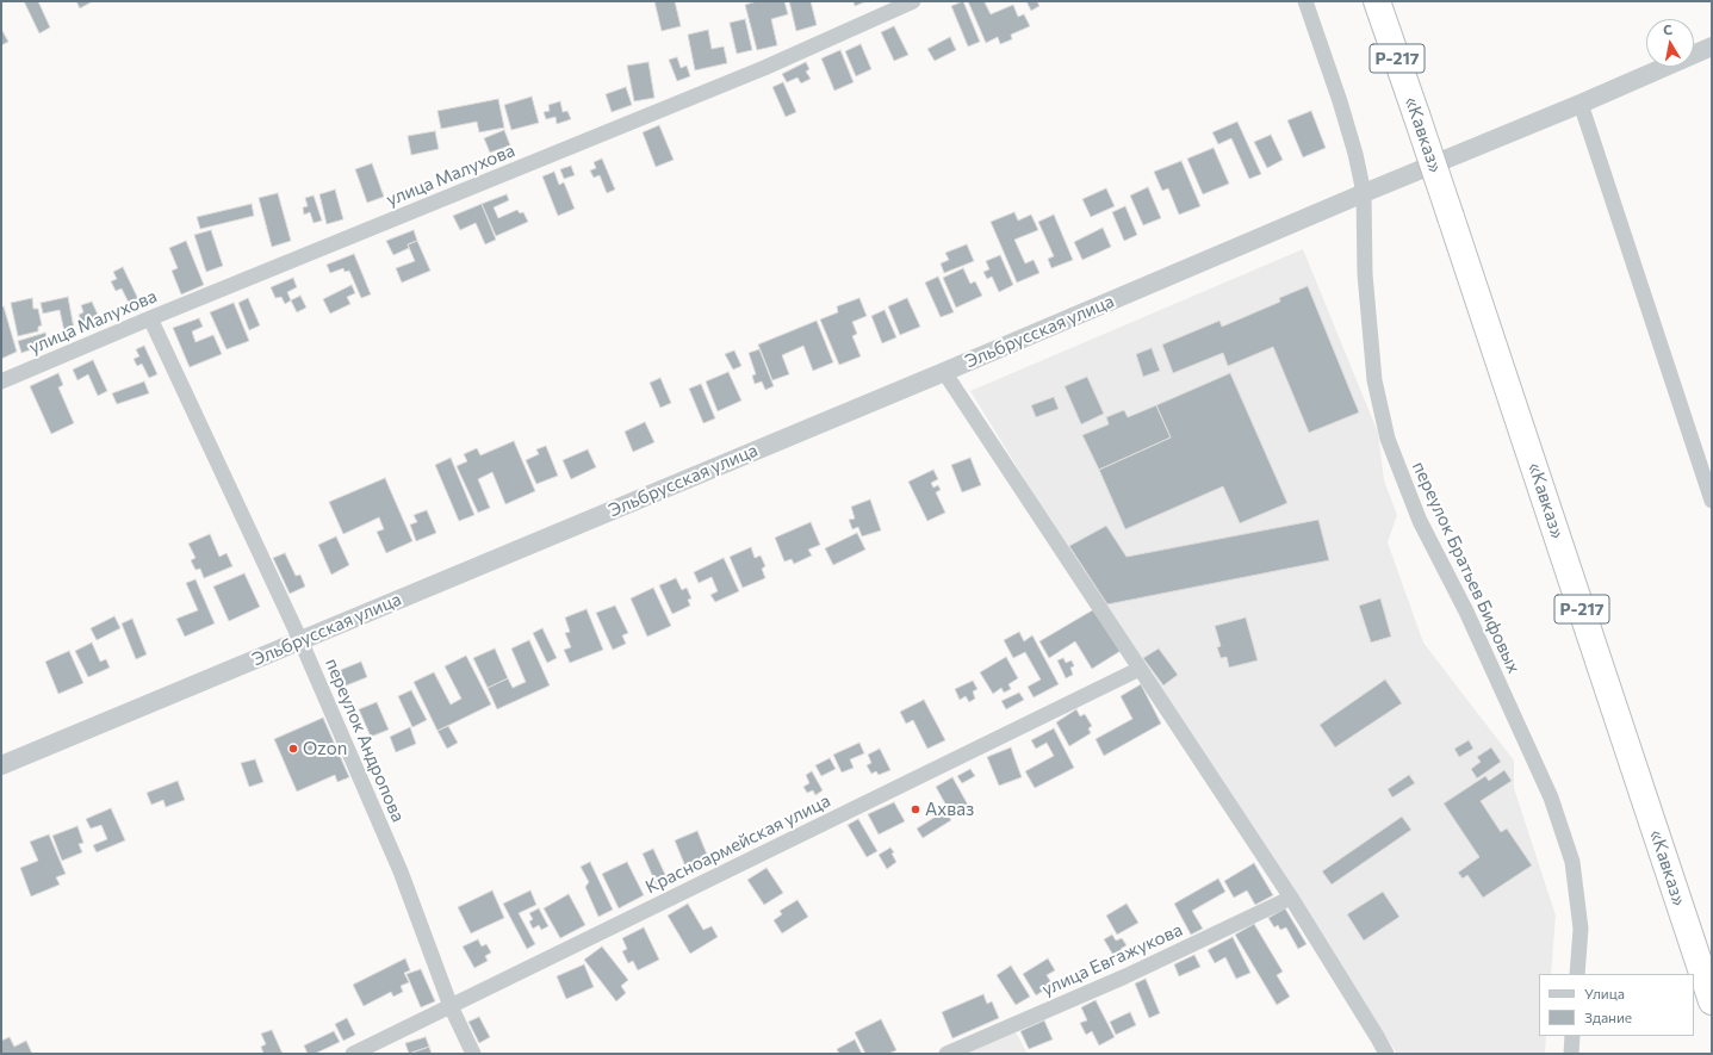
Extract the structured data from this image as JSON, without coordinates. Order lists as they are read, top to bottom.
{
  "streets": {
    "highway": ["Р-217", "«Кавказ»"],
    "street": [
      "улица Малухова",
      "Эльбрусская улица",
      "переулок Братьев Бифовых",
      "переулок Андропова",
      "Красноармейская улица",
      "улица Евгажукова"
    ]
  },
  "crossings": [
    ["улица Малухова", "переулок Андропова"],
    ["Эльбрусская улица", "переулок Братьев Бифовых"],
    ["Эльбрусская улица", "переулок Андропова"],
    ["переулок Андропова", "Красноармейская улица"]
  ],
  "places": ["Ozon", "Ахваз"],
  "legend": ["Улица", "Здание"],
  "north": "top"
}
